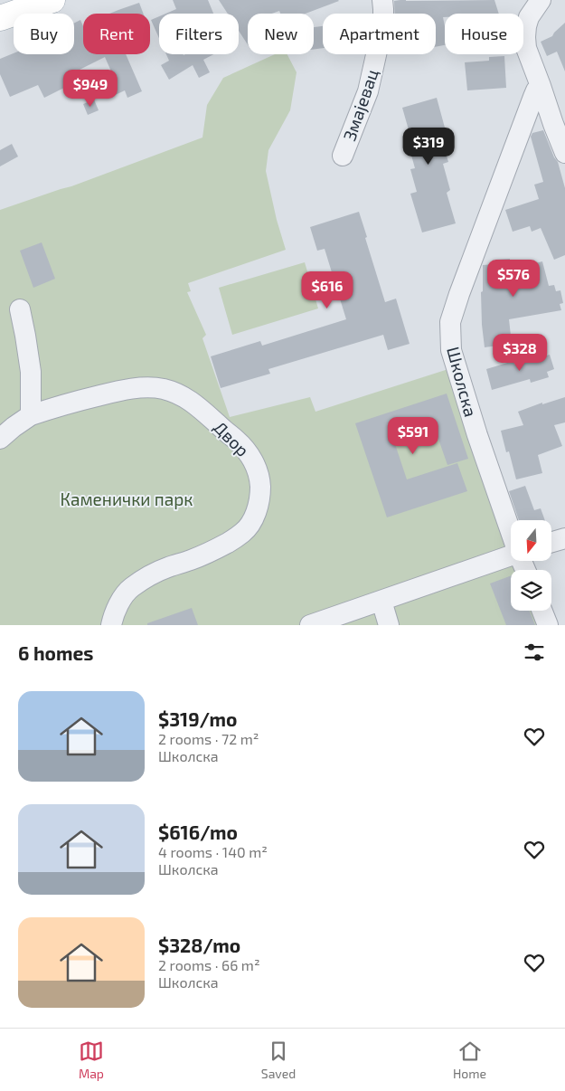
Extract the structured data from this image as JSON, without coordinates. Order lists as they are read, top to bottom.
{
  "streets": {
    "street": ["Змајевац", "Школска", "Двор"]
  },
  "parks": ["Каменички парк"],
  "north": "bottom",
  "page": {
    "chip": [
      "Buy",
      "Rent",
      "Filters",
      "New",
      "Apartment",
      "House"
    ],
    "price": [
      "$949",
      "$319",
      "$576",
      "$616",
      "$328",
      "$591"
    ],
    "heading": "6 homes",
    "list": [
      {
        "name": "$319/mo",
        "note": "2 rooms · 72 m² · Школска"
      },
      {
        "name": "$616/mo",
        "note": "4 rooms · 140 m² · Школска"
      },
      {
        "name": "$328/mo",
        "note": "2 rooms · 66 m² · Школска"
      }
    ],
    "tabs": ["Map", "Saved", "Home"]
  }
}
